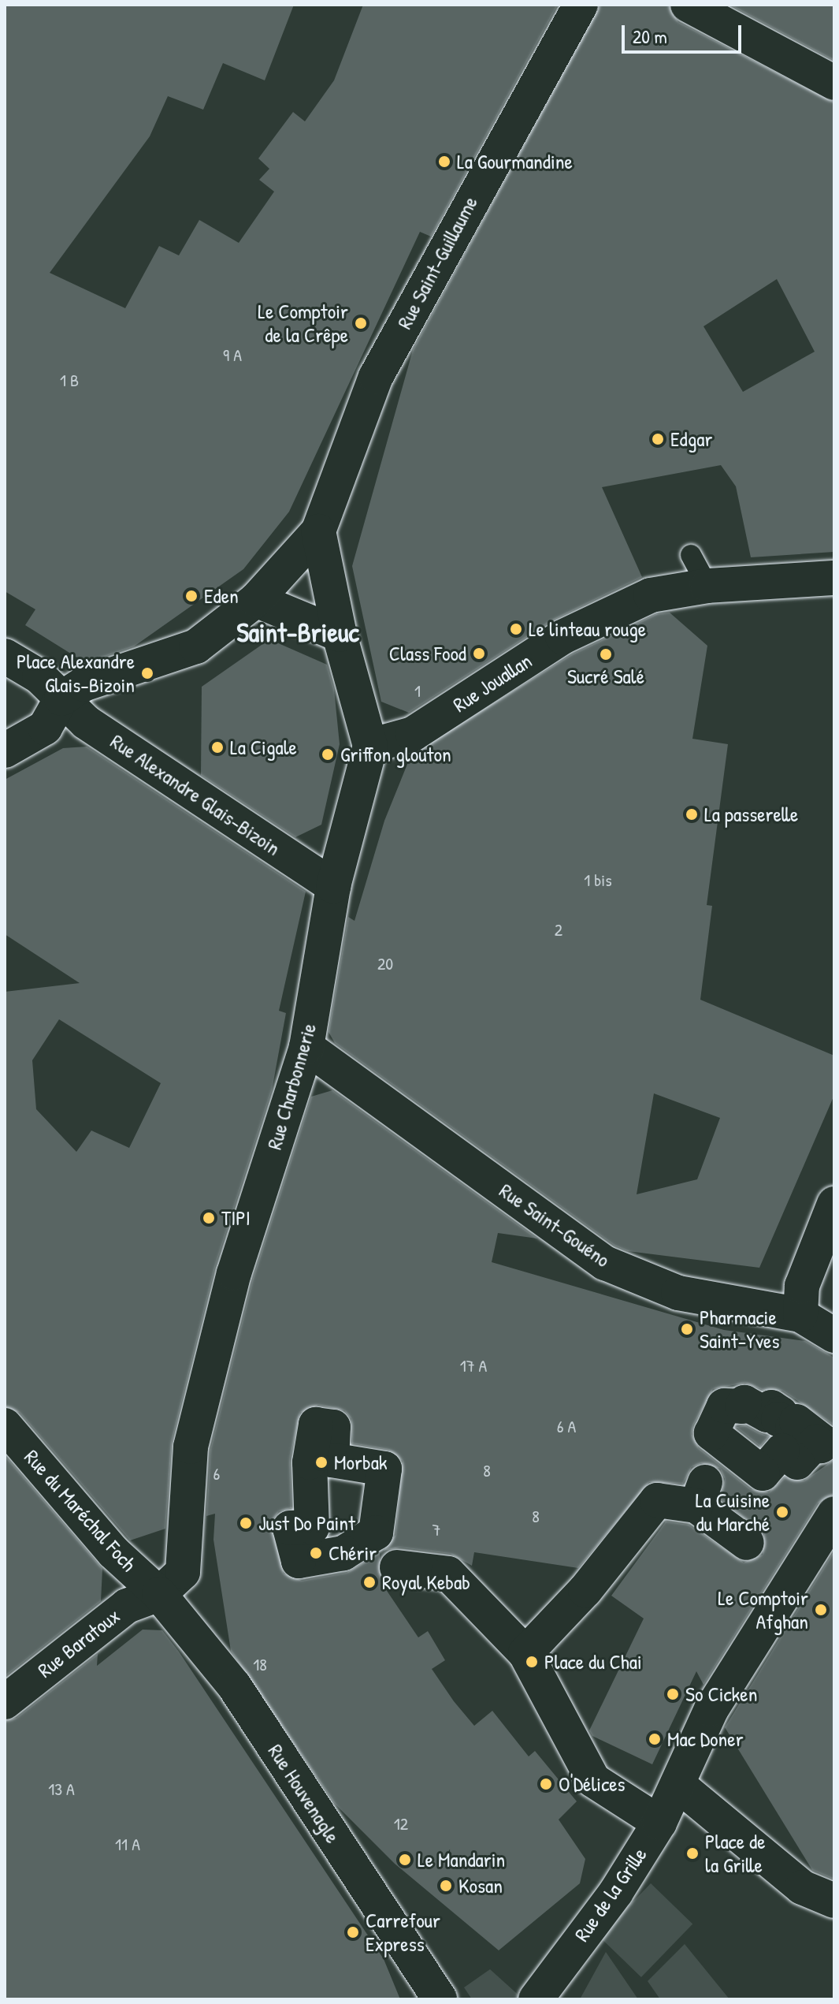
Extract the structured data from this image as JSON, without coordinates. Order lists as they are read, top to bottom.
{
  "streets": {
    "street": [
      "Rue Saint-Guillaume",
      "Rue Jouallan",
      "Rue Alexandre Glais-Bizoin",
      "Rue Charbonnerie",
      "Rue Saint-Gouéno",
      "Rue du Maréchal Foch",
      "Rue Baratoux",
      "Rue Houvenagle",
      "Rue de la Grille"
    ]
  },
  "crossings": [
    ["Rue Jouallan", "Rue Charbonnerie"],
    ["Rue Alexandre Glais-Bizoin", "Rue Charbonnerie"],
    ["Rue Charbonnerie", "Rue Saint-Gouéno"],
    ["Rue Charbonnerie", "Rue du Maréchal Foch"],
    ["Rue Charbonnerie", "Rue Baratoux"],
    ["Rue Charbonnerie", "Rue Houvenagle"],
    ["Rue du Maréchal Foch", "Rue Baratoux"],
    ["Rue du Maréchal Foch", "Rue Houvenagle"],
    ["Rue Baratoux", "Rue Houvenagle"]
  ],
  "districts": ["Saint-Brieuc"],
  "places": [
    "La Gourmandine",
    "Le Comptoir de la Crêpe",
    "Edgar",
    "Eden",
    "Le linteau rouge",
    "Class Food",
    "Sucré Salé",
    "Place Alexandre Glais-Bizoin",
    "La Cigale",
    "Griffon glouton",
    "La passerelle",
    "TIPI",
    "Pharmacie Saint-Yves",
    "Morbak",
    "La Cuisine du Marché",
    "Just Do Paint",
    "Chérir",
    "Royal Kebab",
    "Le Comptoir Afghan",
    "Place du Chai",
    "So Cicken",
    "Mac Doner",
    "O'Délices",
    "Place de la Grille",
    "Le Mandarin",
    "Kosan",
    "Carrefour Express"
  ],
  "house_numbers": [
    "9 A",
    "1 B",
    "1",
    "1 bis",
    "2",
    "20",
    "17 A",
    "6 A",
    "8",
    "6",
    "8",
    "7",
    "18",
    "13 A",
    "12",
    "11 A"
  ],
  "scale_bar": "20 m"
}
